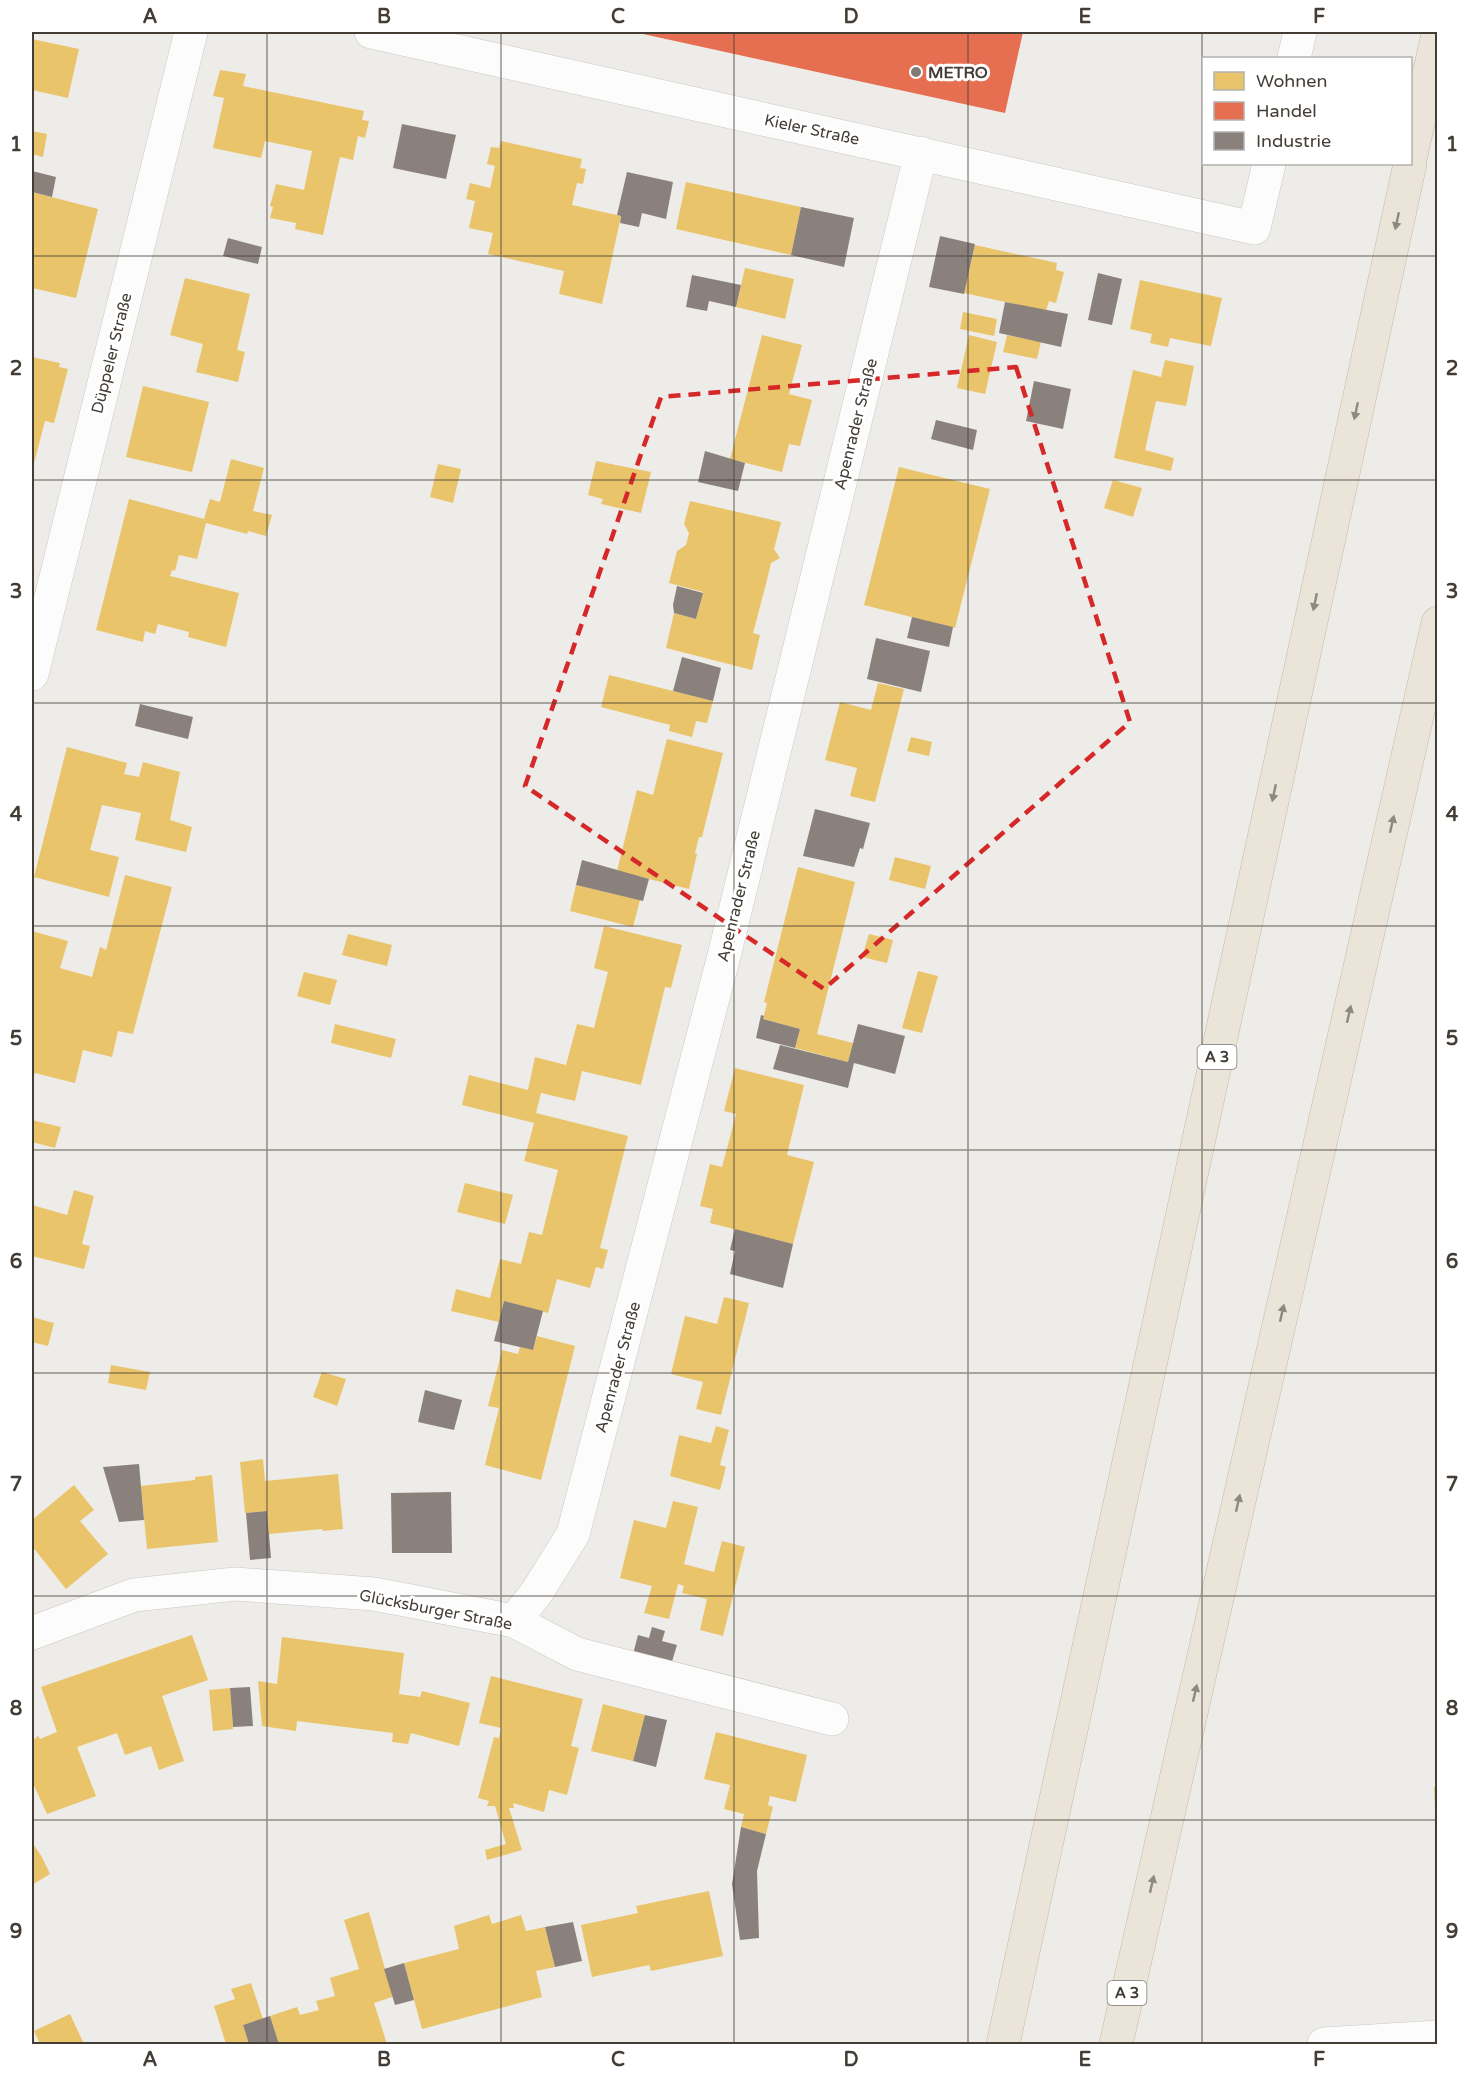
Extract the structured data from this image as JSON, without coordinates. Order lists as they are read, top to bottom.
{
  "streets": {
    "highway": ["A 3"],
    "street": [
      "Kieler Straße",
      "Düppeler Straße",
      "Apenrader Straße",
      "Glücksburger Straße"
    ]
  },
  "crossings": [
    ["Kieler Straße", "Apenrader Straße"],
    ["Apenrader Straße", "Glücksburger Straße"]
  ],
  "places": ["METRO"],
  "legend": ["Wohnen", "Handel", "Industrie"],
  "grid": {
    "columns": [
      "A",
      "B",
      "C",
      "D",
      "E",
      "F"
    ],
    "rows": [
      "1",
      "2",
      "3",
      "4",
      "5",
      "6",
      "7",
      "8",
      "9"
    ]
  }
}
